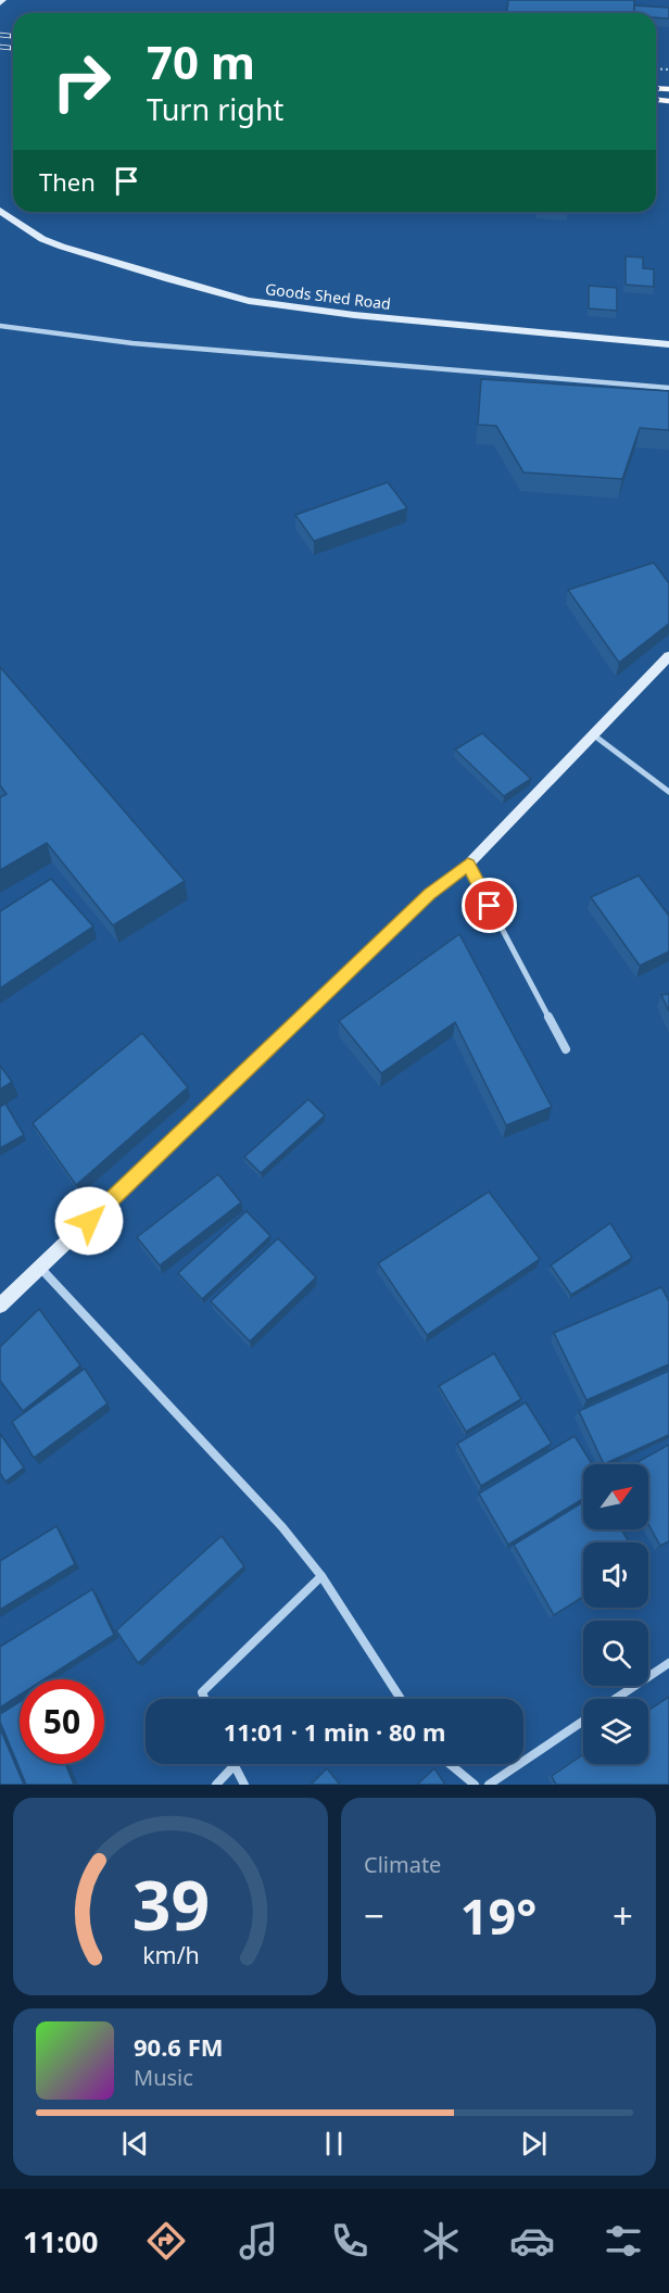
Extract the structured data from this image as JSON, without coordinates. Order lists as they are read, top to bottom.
{
  "streets": {
    "main road": ["Goods Shed Road"]
  },
  "north": "top right",
  "page": {
    "turn": ["70 m", "Turn right"],
    "then": "Then",
    "limit": "50",
    "trip": "11:01 · 1 min · 80 m",
    "tile": "Climate",
    "heat": ["−", "19°", "+"],
    "song": ["90.6 FM", "Music"],
    "tabs": "11:00",
    "gauge": ["39", "km/h"]
  }
}
